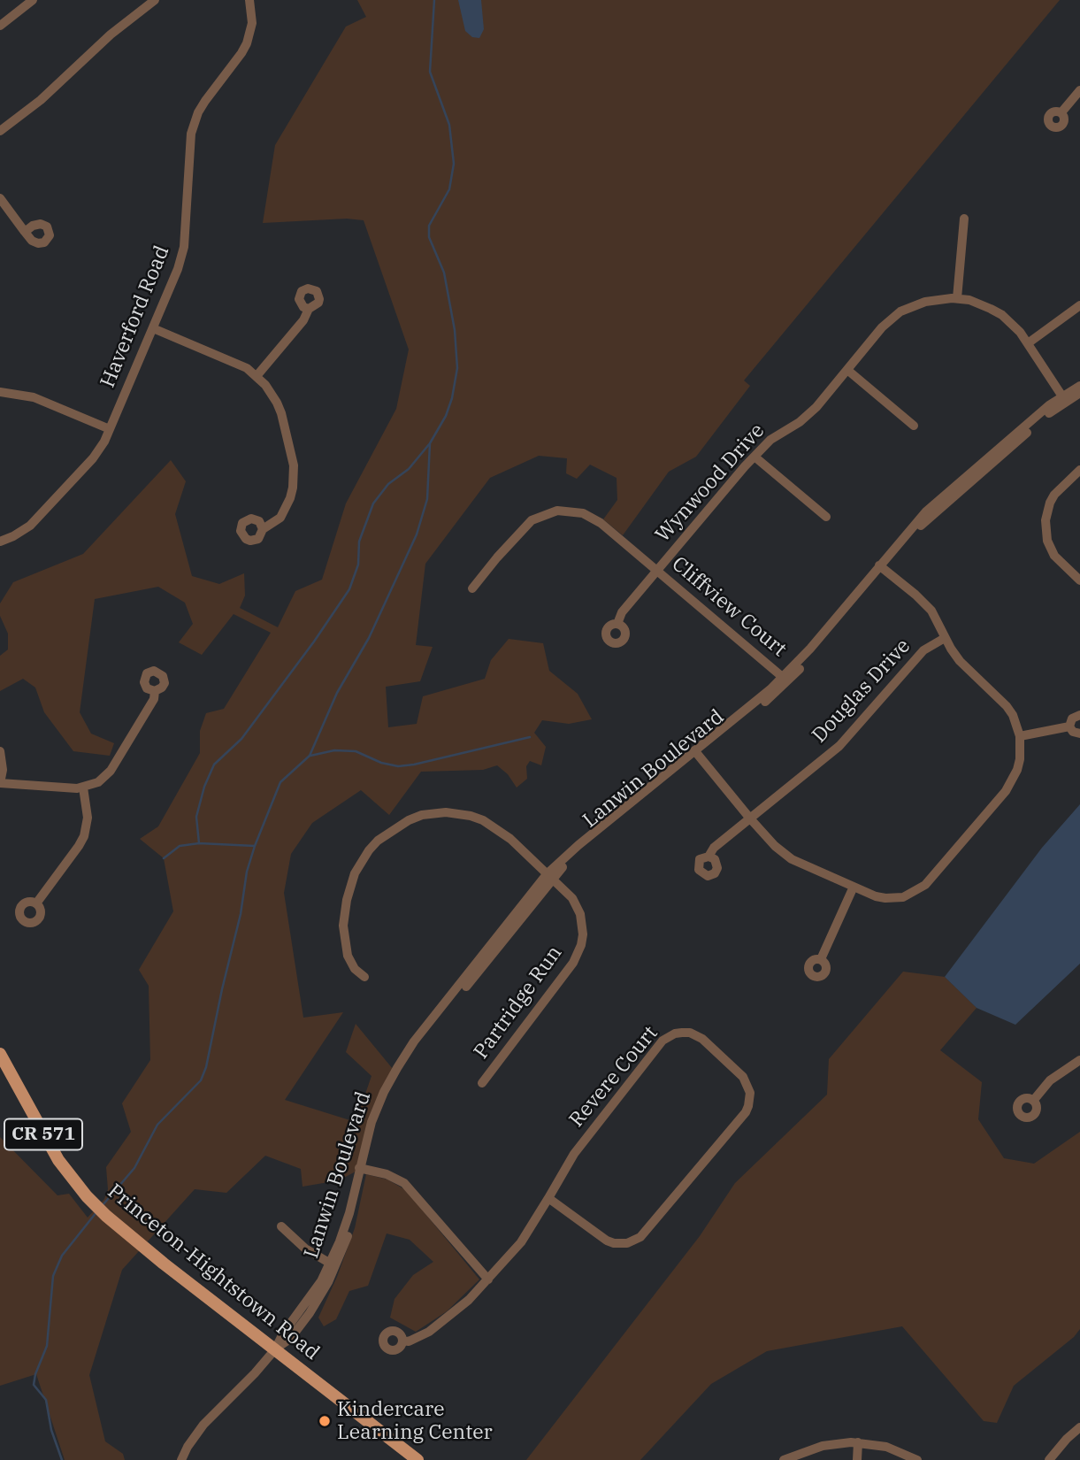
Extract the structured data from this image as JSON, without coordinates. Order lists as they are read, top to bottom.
{
  "streets": {
    "main road": ["CR 571", "Princeton-Hightstown Road"],
    "street": [
      "Haverford Road",
      "Wynwood Drive",
      "Cliffview Court",
      "Douglas Drive",
      "Lanwin Boulevard",
      "Partridge Run",
      "Revere Court"
    ]
  },
  "crossings": [
    ["Wynwood Drive", "Cliffview Court"],
    ["Wynwood Drive", "Lanwin Boulevard"],
    ["Cliffview Court", "Lanwin Boulevard"],
    ["Lanwin Boulevard", "Partridge Run"],
    ["Lanwin Boulevard", "Princeton-Hightstown Road"]
  ],
  "places": ["Kindercare Learning Center"]
}
